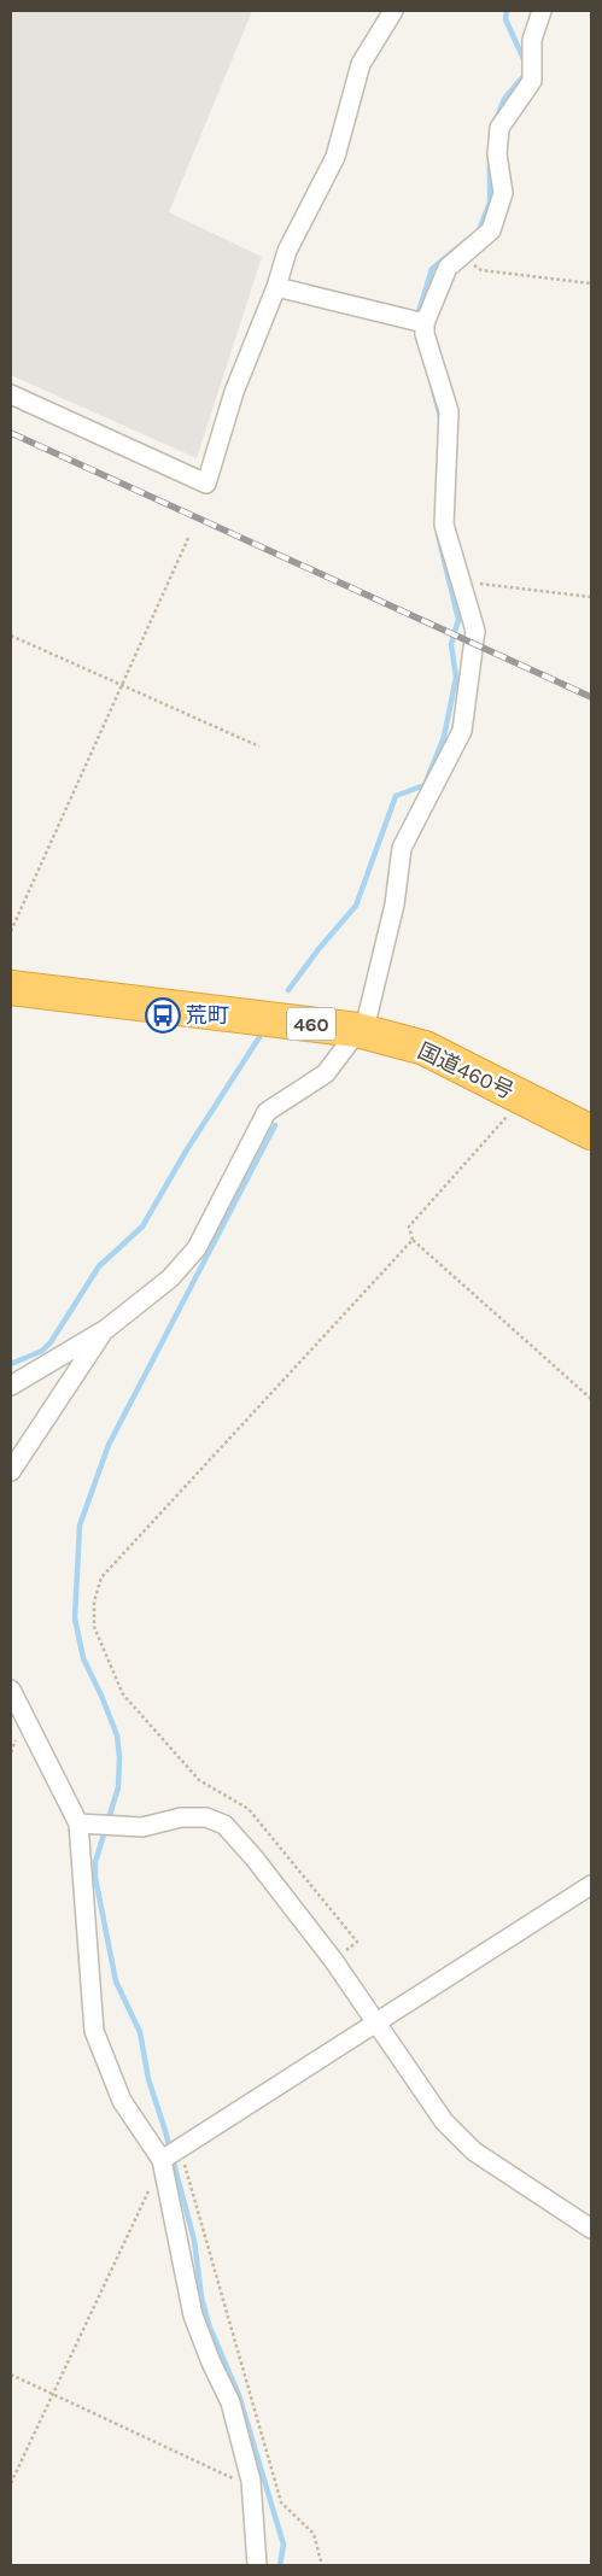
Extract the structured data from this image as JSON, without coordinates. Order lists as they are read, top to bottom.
{
  "streets": {
    "highway": ["460", "国道460号"]
  },
  "places": {
    "bus stop": ["荒町"]
  }
}
